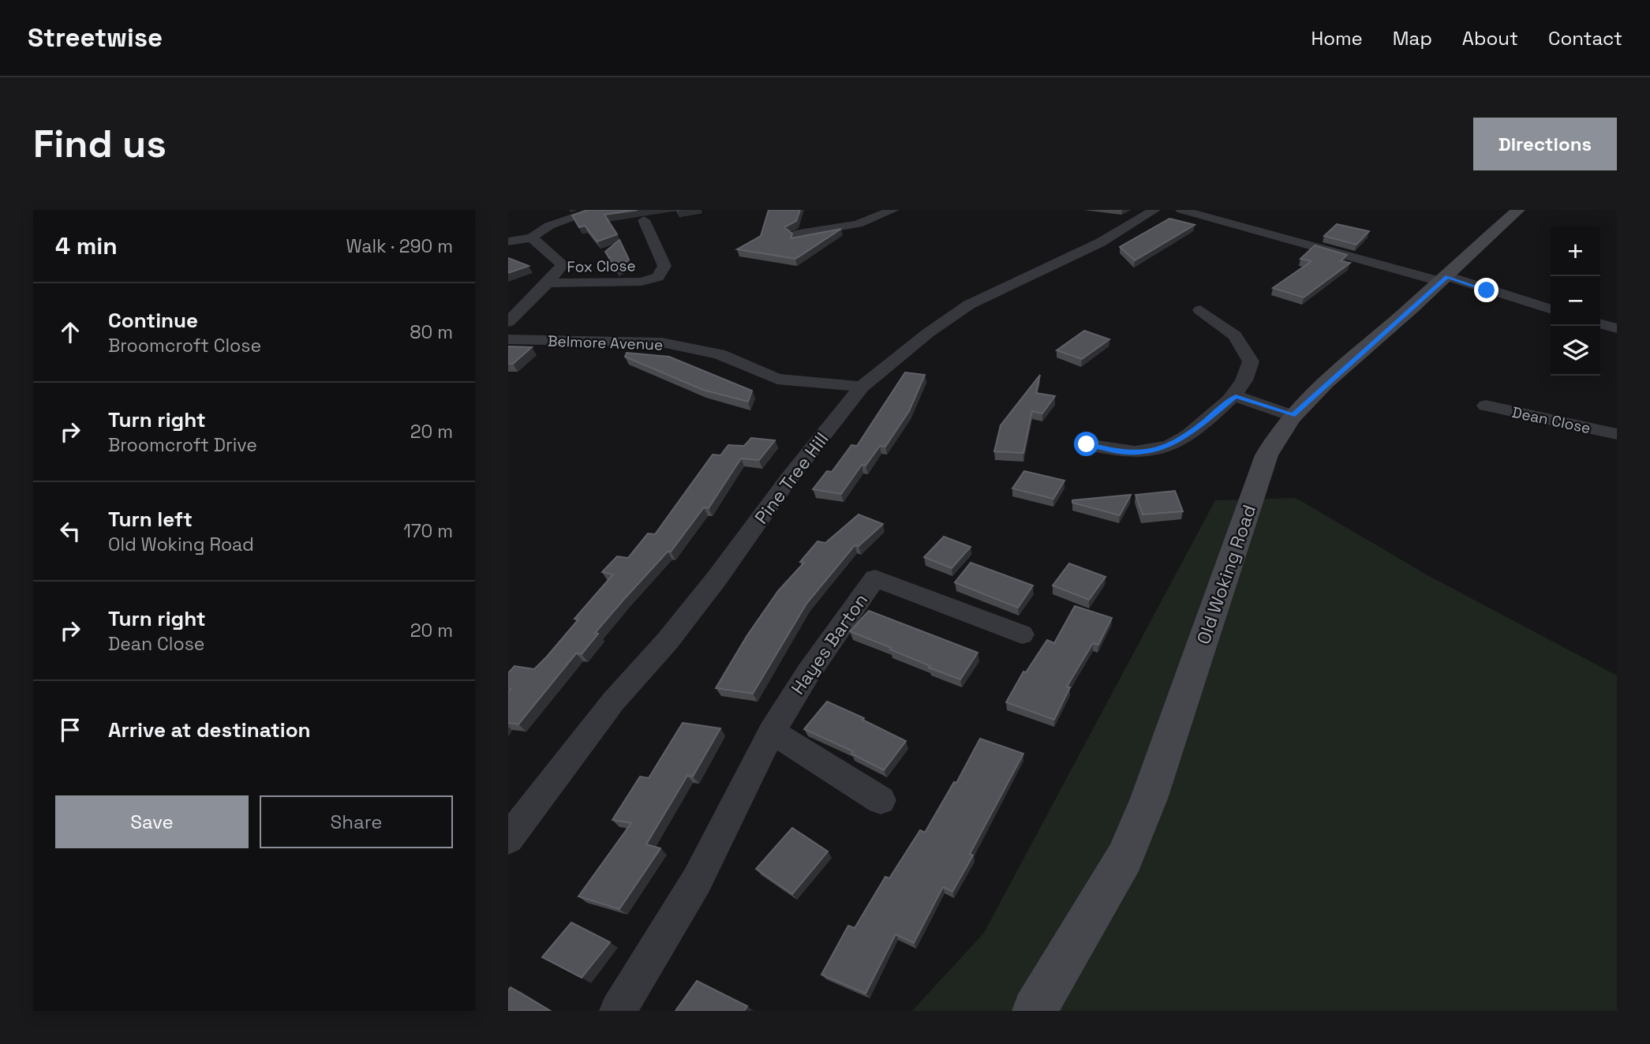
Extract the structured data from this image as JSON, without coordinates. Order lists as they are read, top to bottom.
{
  "streets": {
    "main road": ["Old Woking Road"],
    "street": [
      "Fox Close",
      "Belmore Avenue",
      "Dean Close",
      "Pine Tree Hill",
      "Hayes Barton"
    ]
  },
  "crossings": [
    ["Belmore Avenue", "Pine Tree Hill"]
  ],
  "page": {
    "header": "Streetwise",
    "nav": [
      "Home",
      "Map",
      "About",
      "Contact"
    ],
    "buttons": [
      "Directions",
      ["Save", "Share"]
    ],
    "title": "Find us",
    "heading": ["4 min", "Walk · 290 m"],
    "map_buttons": ["+", "−"],
    "list": [
      ["Continue", "Broomcroft Close", "80 m"],
      ["Turn right", "Broomcroft Drive", "20 m"],
      ["Turn left", "Old Woking Road", "170 m"],
      ["Turn right", "Dean Close", "20 m"],
      "Arrive at destination"
    ]
  }
}
